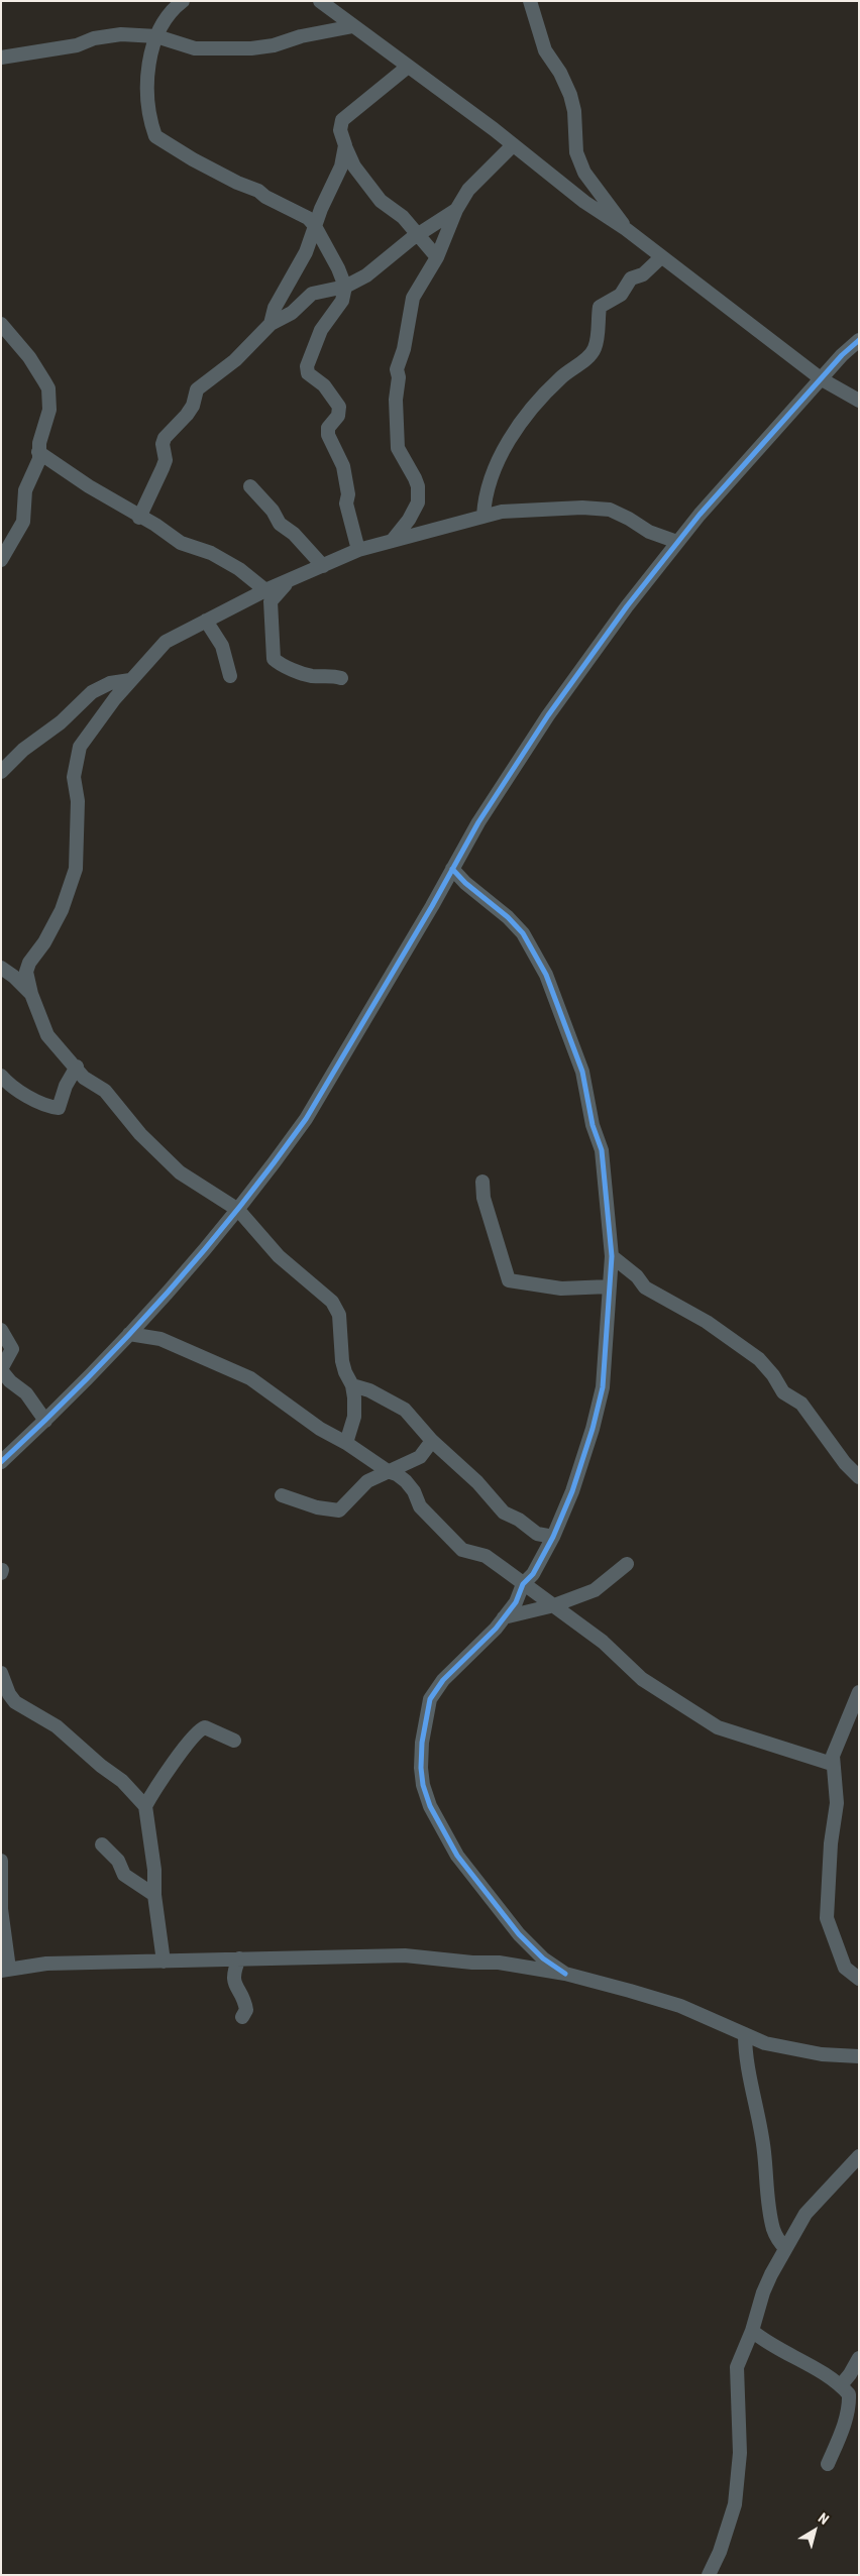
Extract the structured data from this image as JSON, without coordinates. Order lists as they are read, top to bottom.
{
  "north": "top right"
}
